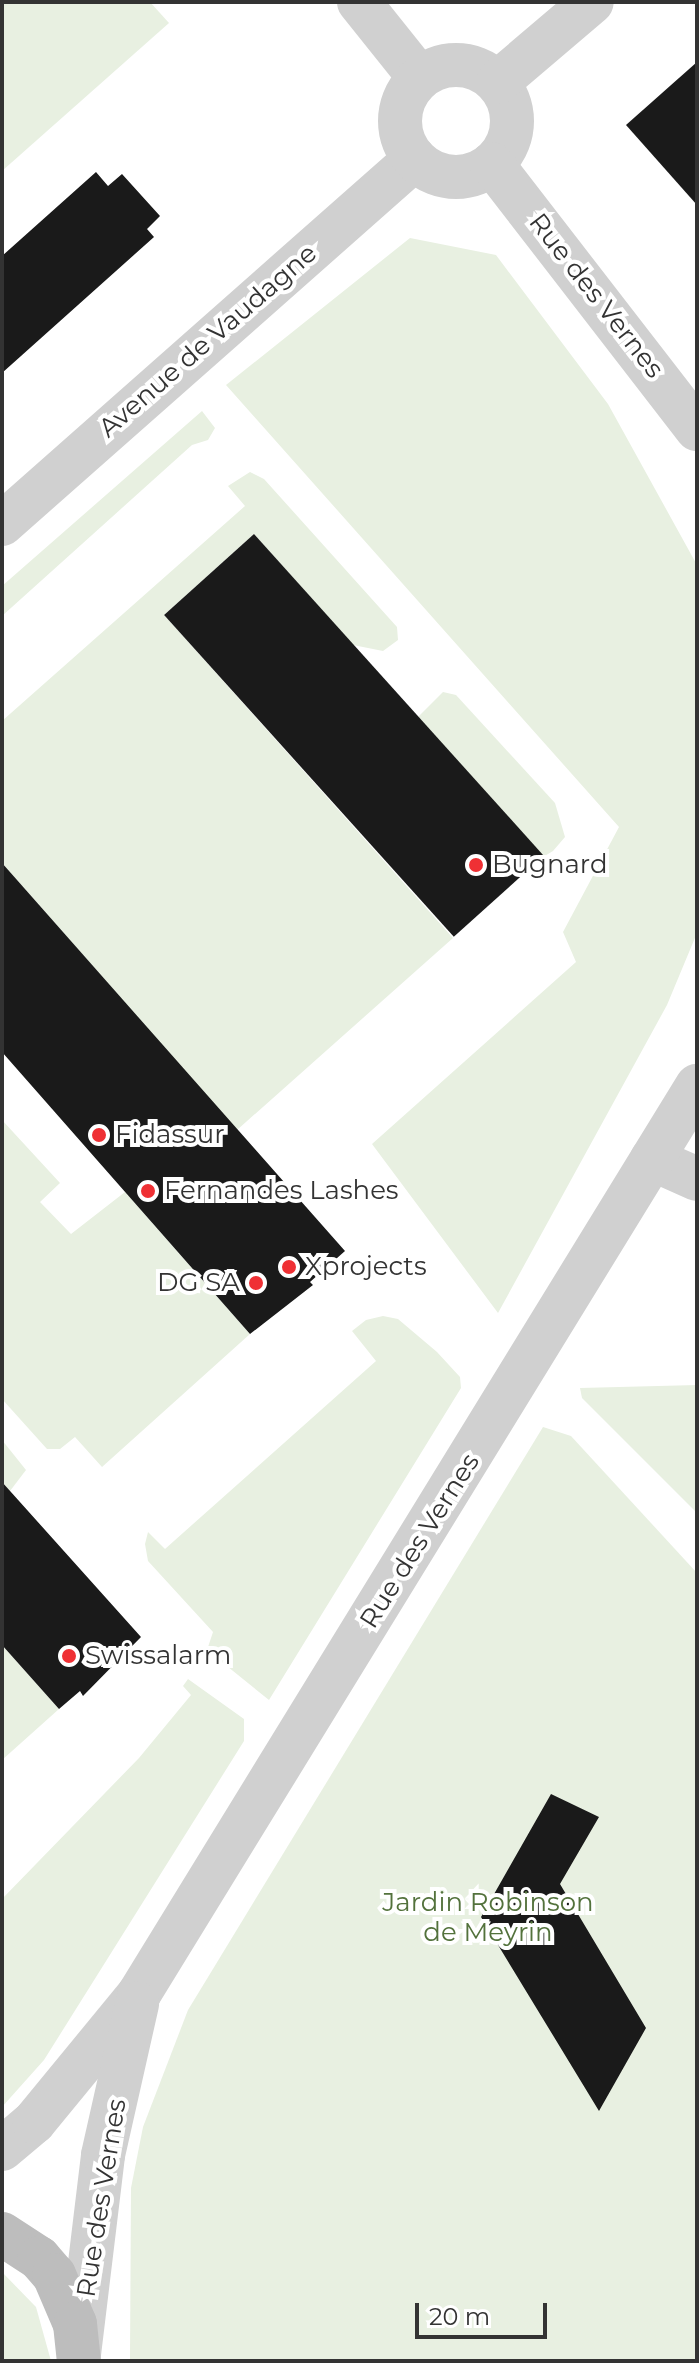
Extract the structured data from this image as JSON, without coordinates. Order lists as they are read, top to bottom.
{
  "streets": {
    "street": ["Rue des Vernes", "Avenue de Vaudagne"]
  },
  "crossings": [
    ["Rue des Vernes", "Avenue de Vaudagne"]
  ],
  "parks": ["Jardin Robinson de Meyrin"],
  "places": [
    "Bugnard",
    "Fidassur",
    "Fernandes Lashes",
    "Xprojects",
    "DG SA",
    "Swissalarm"
  ],
  "scale_bar": "20 m"
}
